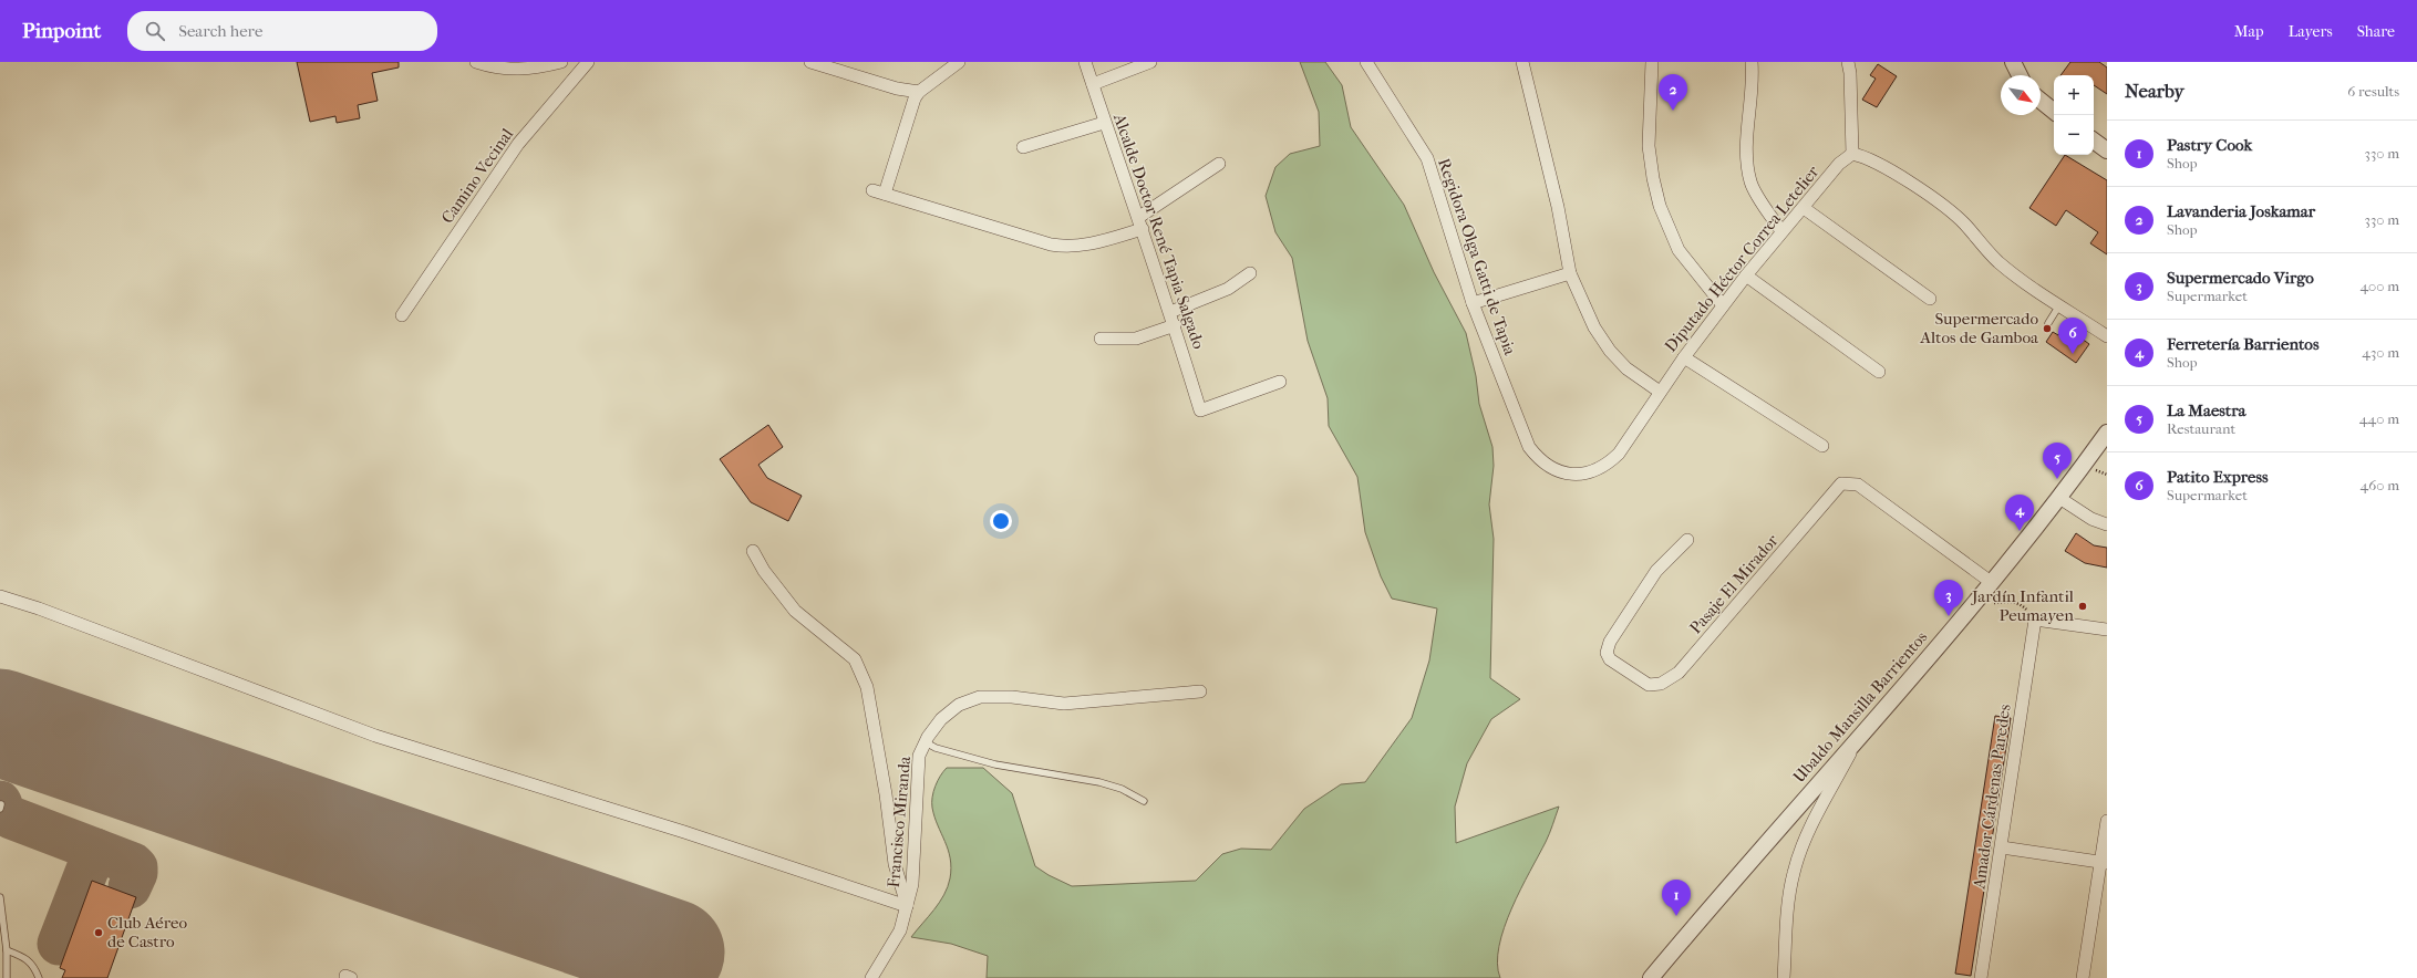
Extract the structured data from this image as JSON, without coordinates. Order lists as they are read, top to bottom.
{
  "streets": {
    "street": [
      "Camino Vecinal",
      "Alcalde Doctor René Tapia Salgado",
      "Regidora Olga Gatti de Tapia",
      "Diputado Héctor Correa Letelier",
      "Pasaje El Mirador",
      "Ubaldo Mansilla Barrientos",
      "Amador Cárdenas Paredes",
      "Francisco Miranda"
    ]
  },
  "crossings": [
    ["Regidora Olga Gatti de Tapia", "Diputado Héctor Correa Letelier"],
    ["Pasaje El Mirador", "Ubaldo Mansilla Barrientos"]
  ],
  "places": ["Supermercado Altos de Gamboa", "Jardín Infantil Peumayen", "Club Aéreo de Castro"],
  "north": "bottom right",
  "page": {
    "header": "Pinpoint",
    "search": "Search here",
    "nav": ["Map", "Layers", "Share"],
    "heading": ["Nearby", "6 results"],
    "pins": [
      "2",
      "6",
      "5",
      "4",
      "3",
      "1"
    ],
    "map_buttons": ["+", "−"],
    "list": [
      {
        "mark": "1",
        "name": "Pastry Cook",
        "note": "Shop",
        "value": "330 m"
      },
      {
        "mark": "2",
        "name": "Lavanderia Joskamar",
        "note": "Shop",
        "value": "330 m"
      },
      {
        "mark": "3",
        "name": "Supermercado Virgo",
        "note": "Supermarket",
        "value": "400 m"
      },
      {
        "mark": "4",
        "name": "Ferretería Barrientos",
        "note": "Shop",
        "value": "430 m"
      },
      {
        "mark": "5",
        "name": "La Maestra",
        "note": "Restaurant",
        "value": "440 m"
      },
      {
        "mark": "6",
        "name": "Patito Express",
        "note": "Supermarket",
        "value": "460 m"
      }
    ]
  }
}
